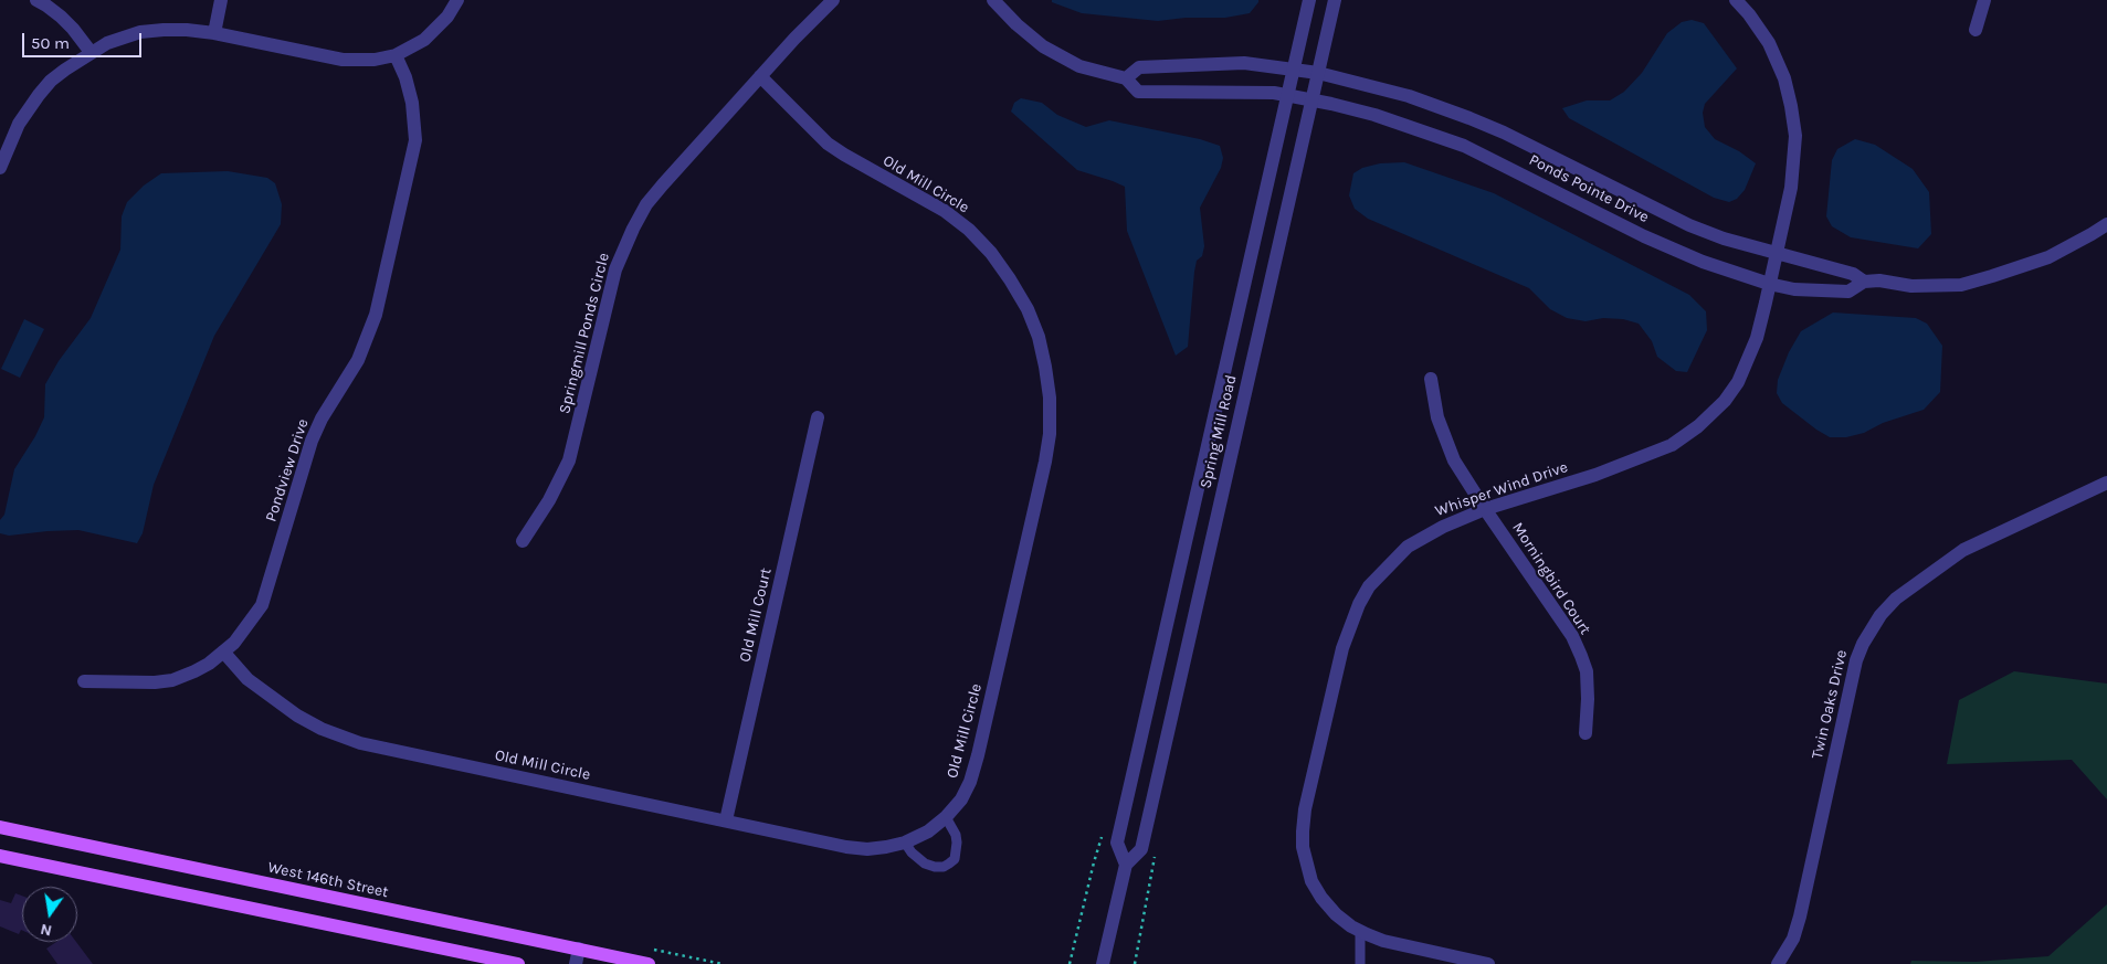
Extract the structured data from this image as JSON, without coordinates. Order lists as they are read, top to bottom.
{
  "streets": {
    "main road": ["West 146th Street"],
    "street": [
      "Old Mill Circle",
      "Ponds Pointe Drive",
      "Springmill Ponds Circle",
      "Spring Mill Road",
      "Pondview Drive",
      "Whisper Wind Drive",
      "Morningbird Court",
      "Old Mill Court",
      "Twin Oaks Drive"
    ]
  },
  "crossings": [
    ["Old Mill Circle", "Springmill Ponds Circle"],
    ["Old Mill Circle", "Pondview Drive"],
    ["Old Mill Circle", "Old Mill Court"],
    ["Ponds Pointe Drive", "Spring Mill Road"],
    ["Ponds Pointe Drive", "Whisper Wind Drive"],
    ["Whisper Wind Drive", "Morningbird Court"]
  ],
  "scale_bar": "50 m",
  "north": "bottom"
}
